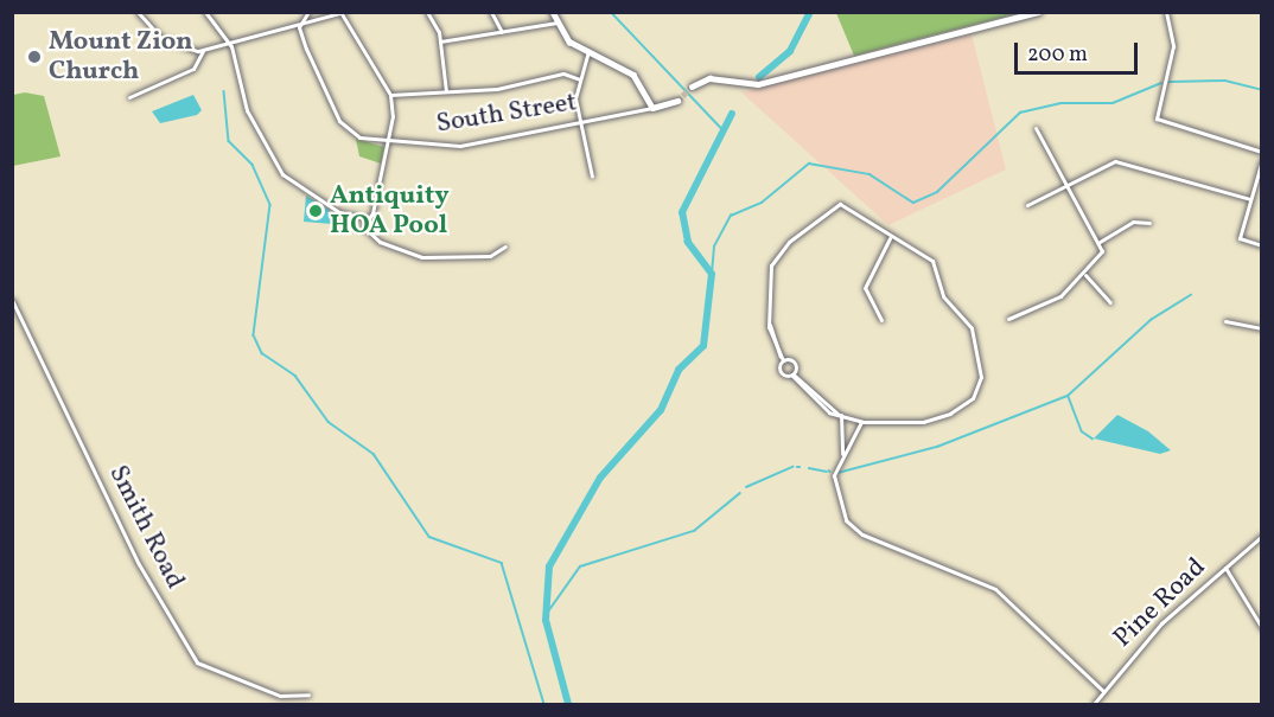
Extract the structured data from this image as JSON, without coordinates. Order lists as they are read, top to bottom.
{
  "streets": {
    "street": ["South Street", "Smith Road", "Pine Road"]
  },
  "places": ["Mount Zion Church", "Antiquity HOA Pool"],
  "scale_bar": "200 m"
}
